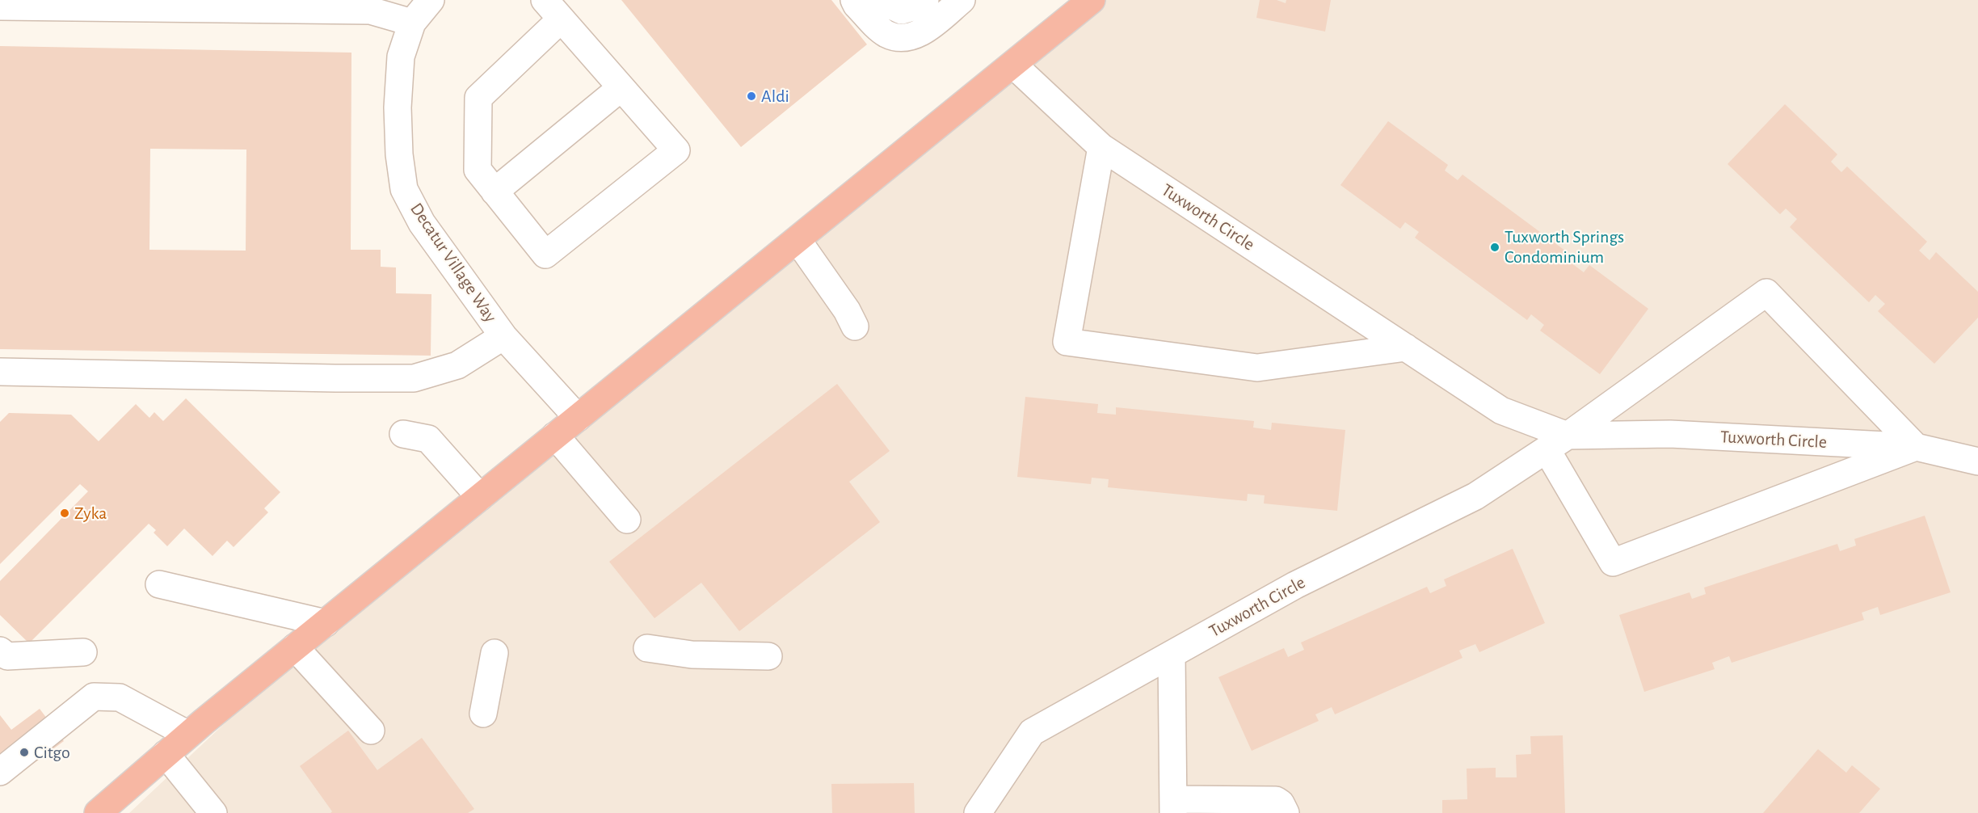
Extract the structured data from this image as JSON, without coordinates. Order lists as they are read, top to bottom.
{
  "streets": {
    "street": ["Tuxworth Circle", "Decatur Village Way"]
  },
  "places": [
    "Aldi",
    "Tuxworth Springs Condominium",
    "Zyka",
    "Citgo"
  ]
}
